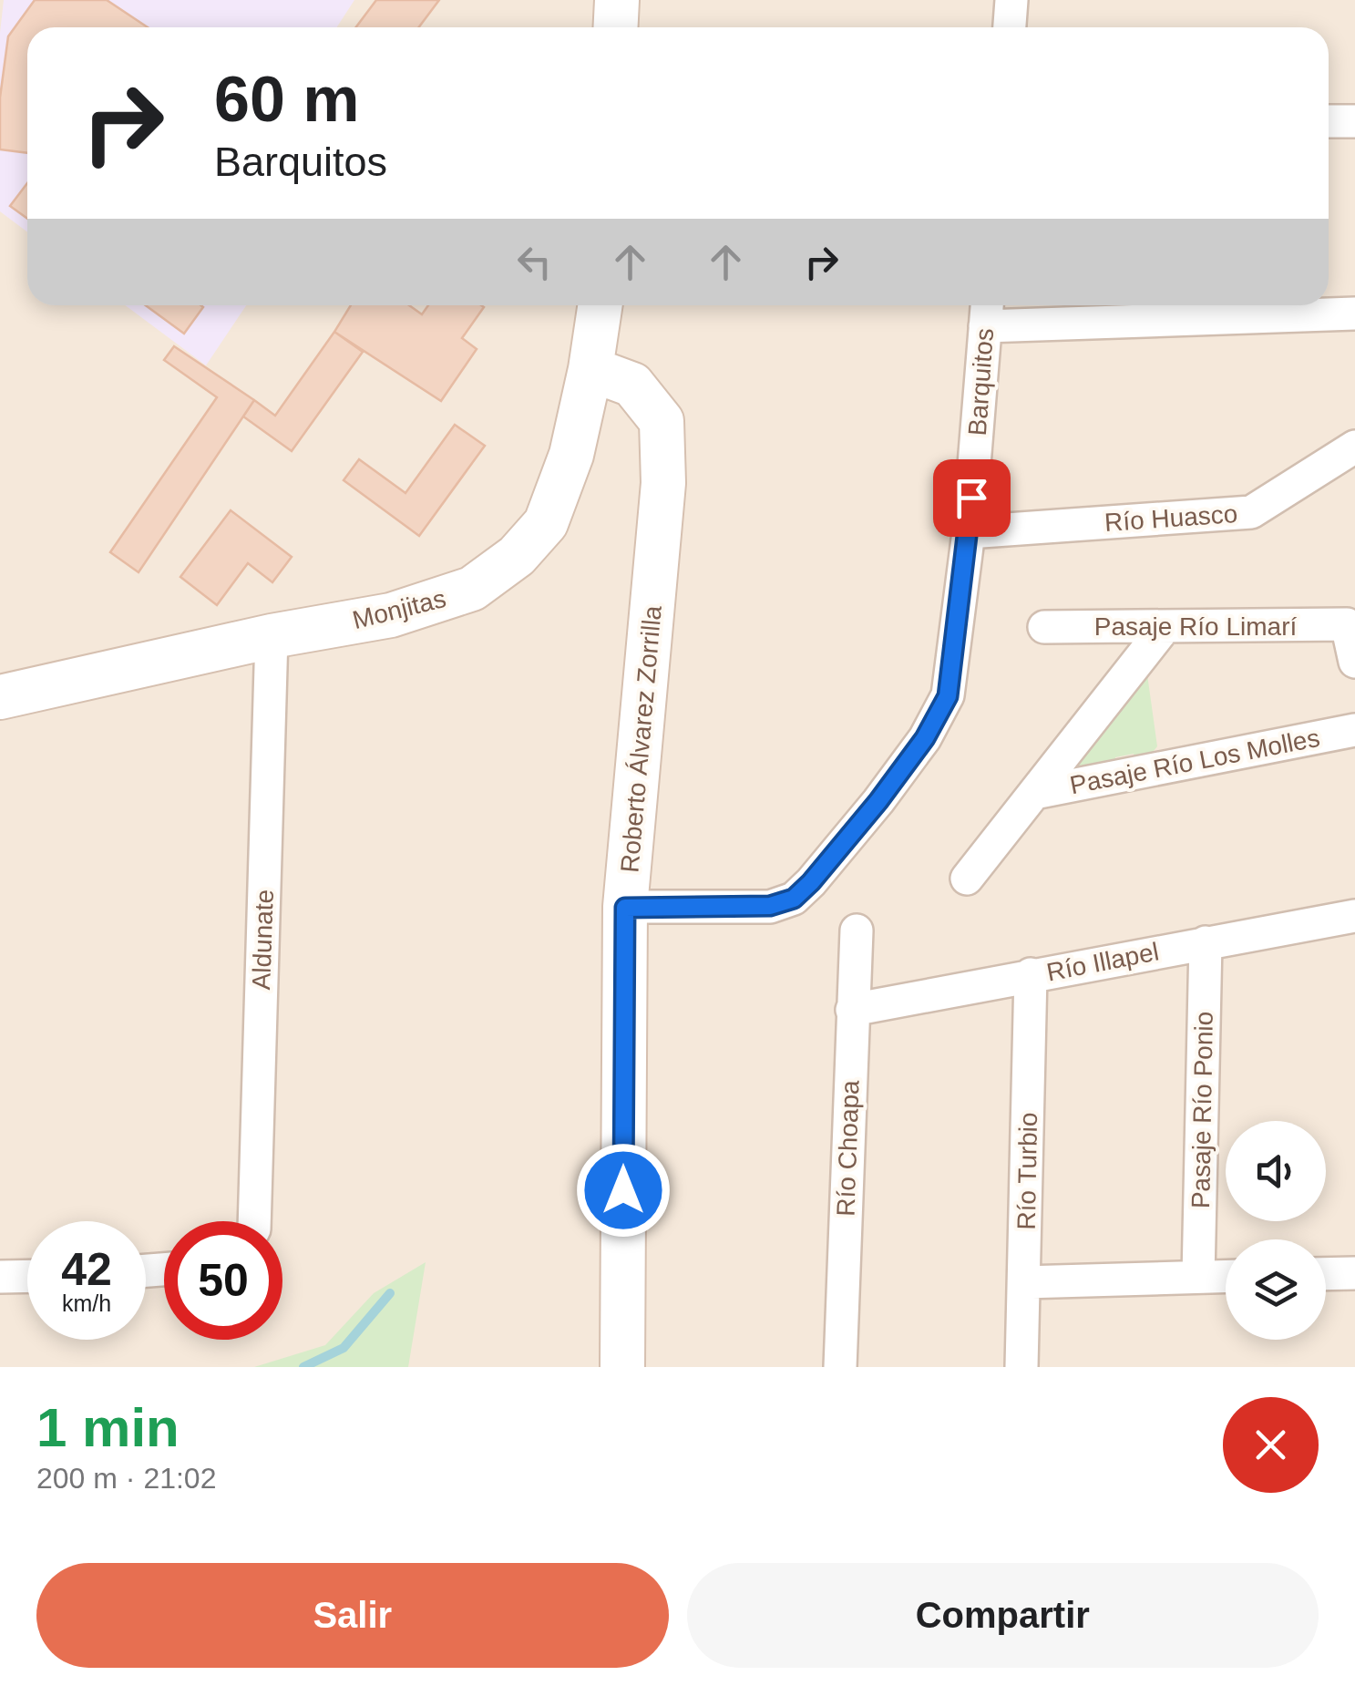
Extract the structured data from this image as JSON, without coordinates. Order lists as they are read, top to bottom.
{
  "streets": {
    "main road": ["Monjitas", "Roberto Álvarez Zorrilla"],
    "street": [
      "Barquitos",
      "Río Huasco",
      "Pasaje Río Limarí",
      "Pasaje Río Los Molles",
      "Aldunate",
      "Río Illapel",
      "Pasaje Río Ponio",
      "Río Choapa",
      "Río Turbio"
    ]
  },
  "crossings": [
    ["Barquitos", "Río Huasco"],
    ["Barquitos", "Roberto Álvarez Zorrilla"],
    ["Monjitas", "Roberto Álvarez Zorrilla"],
    ["Monjitas", "Aldunate"],
    ["Río Illapel", "Pasaje Río Ponio"],
    ["Río Illapel", "Río Choapa"],
    ["Río Illapel", "Río Turbio"]
  ],
  "page": {
    "turn": ["60 m", "Barquitos"],
    "speed": "42 km/h",
    "limit": "50",
    "heading": ["1 min", "200 m · 21:02"],
    "buttons": ["Salir", "Compartir"]
  }
}
